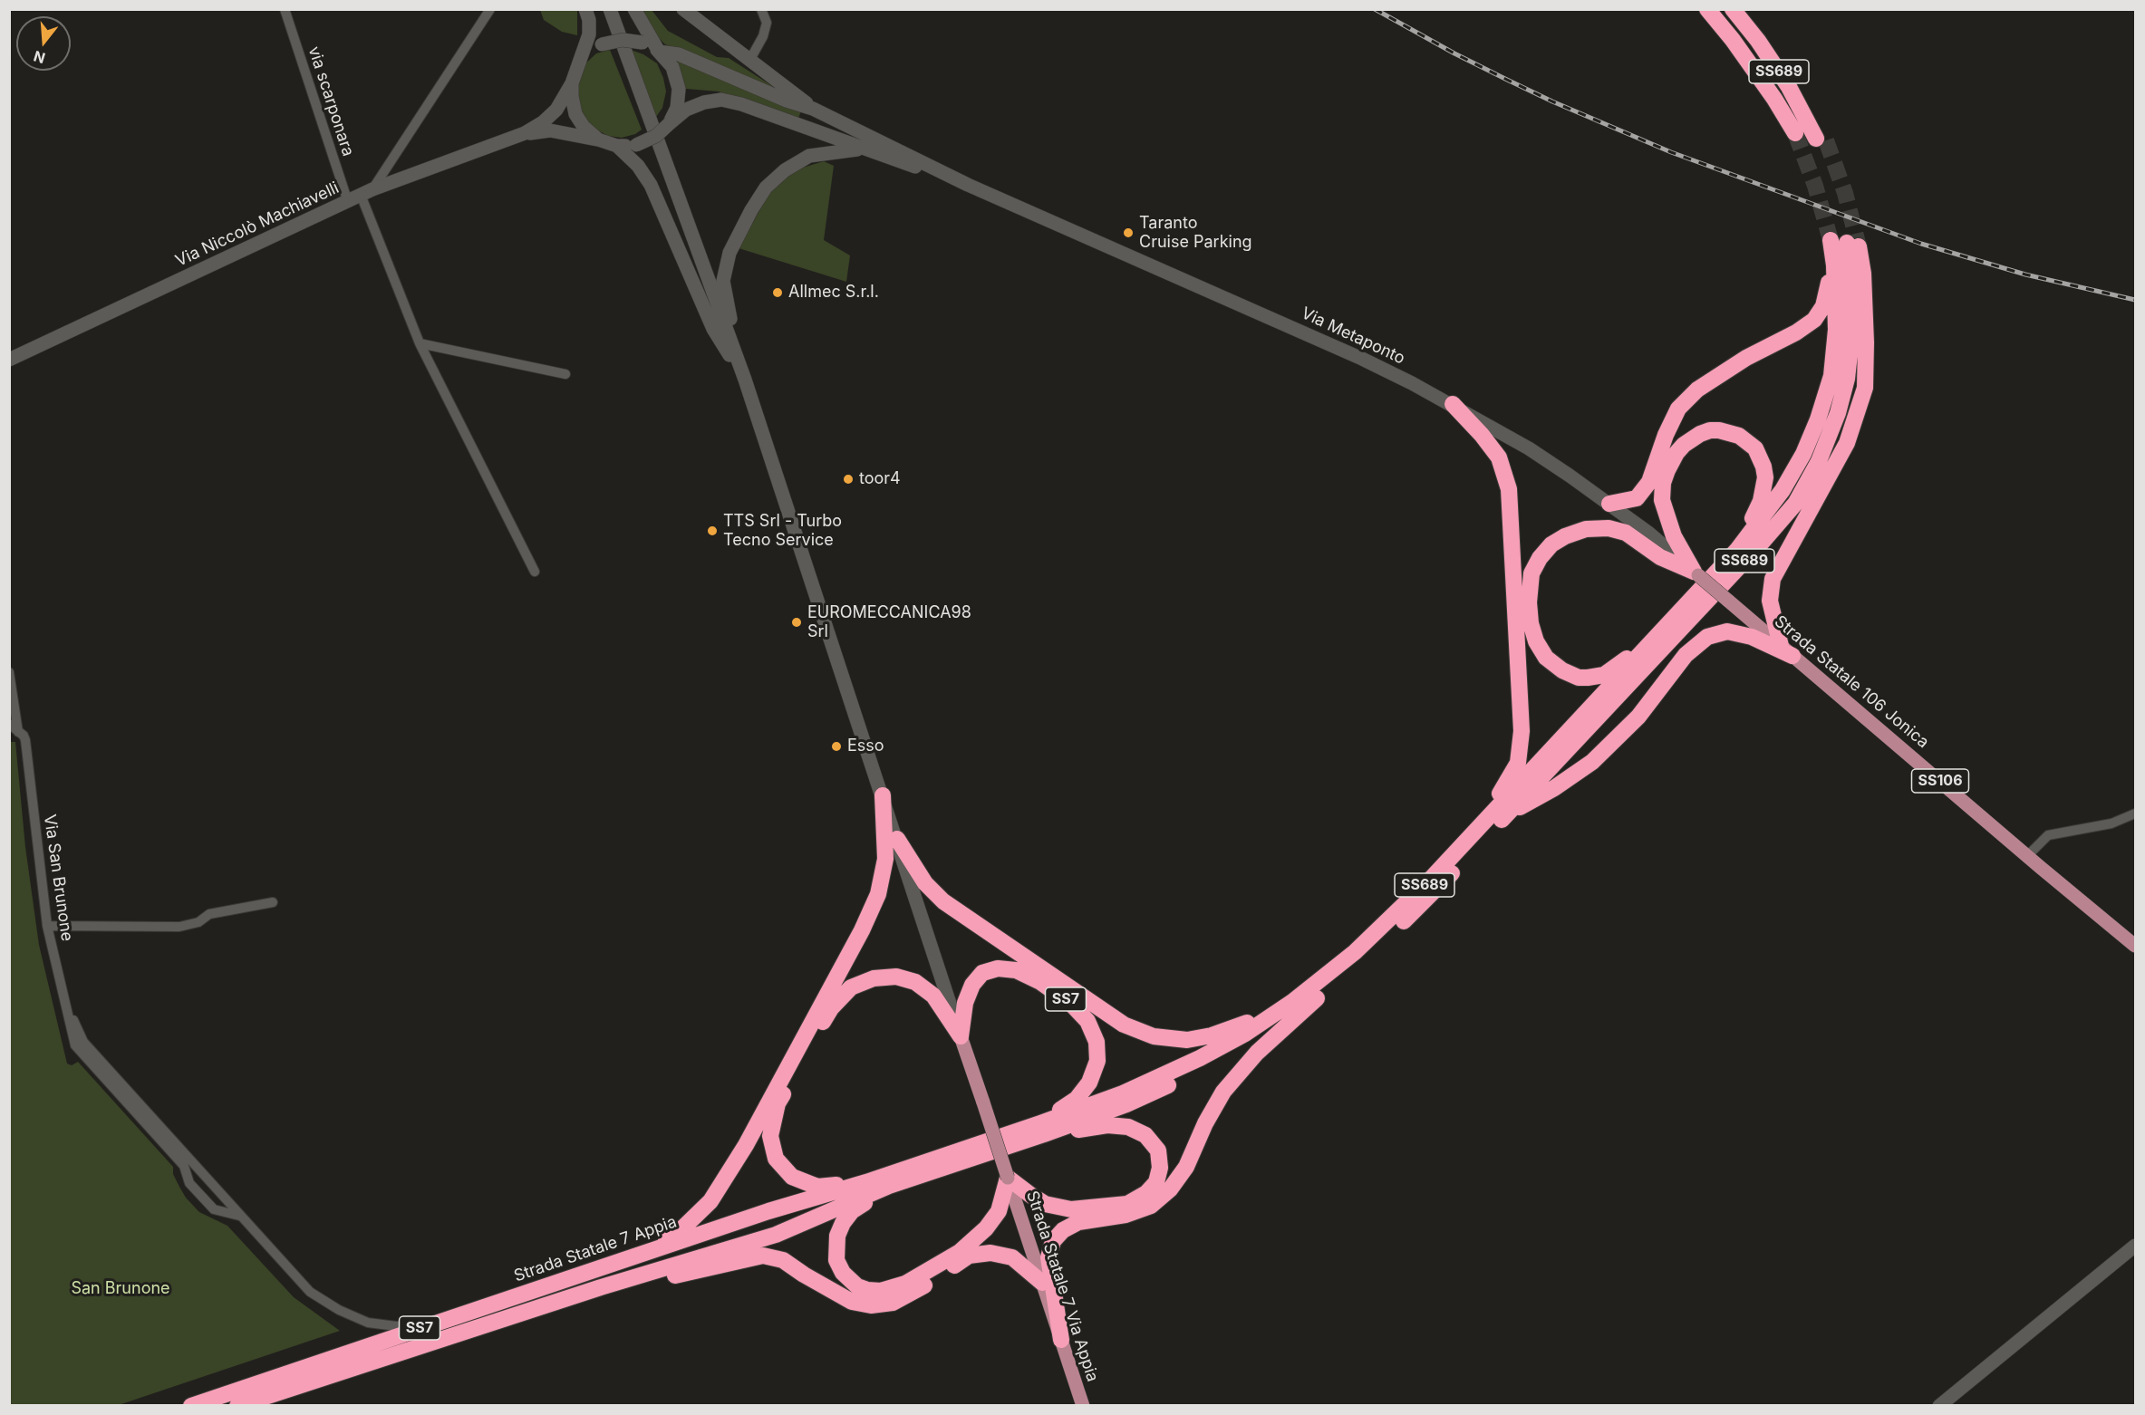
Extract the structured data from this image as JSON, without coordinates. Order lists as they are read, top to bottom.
{
  "streets": {
    "highway": ["SS689", "SS7", "Strada Statale 7 Appia"],
    "main road": [
      "Via Niccolò Machiavelli",
      "Via Metaponto",
      "Strada Statale 106 Jonica",
      "SS106",
      "Strada Statale 7 Via Appia"
    ],
    "street": ["via scarponara", "Via San Brunone"]
  },
  "crossings": [
    ["SS689", "SS7"],
    ["SS689", "Strada Statale 7 Appia"],
    ["via scarponara", "Via Niccolò Machiavelli"],
    ["Via Metaponto", "Strada Statale 106 Jonica"],
    ["SS7", "Strada Statale 7 Appia"],
    ["SS7", "Strada Statale 7 Via Appia"]
  ],
  "parks": ["San Brunone"],
  "places": [
    "Taranto Cruise Parking",
    "Allmec S.r.l.",
    "toor4",
    "TTS Srl - Turbo Tecno Service",
    "EUROMECCANICA98 Srl",
    "Esso"
  ],
  "north": "bottom"
}
